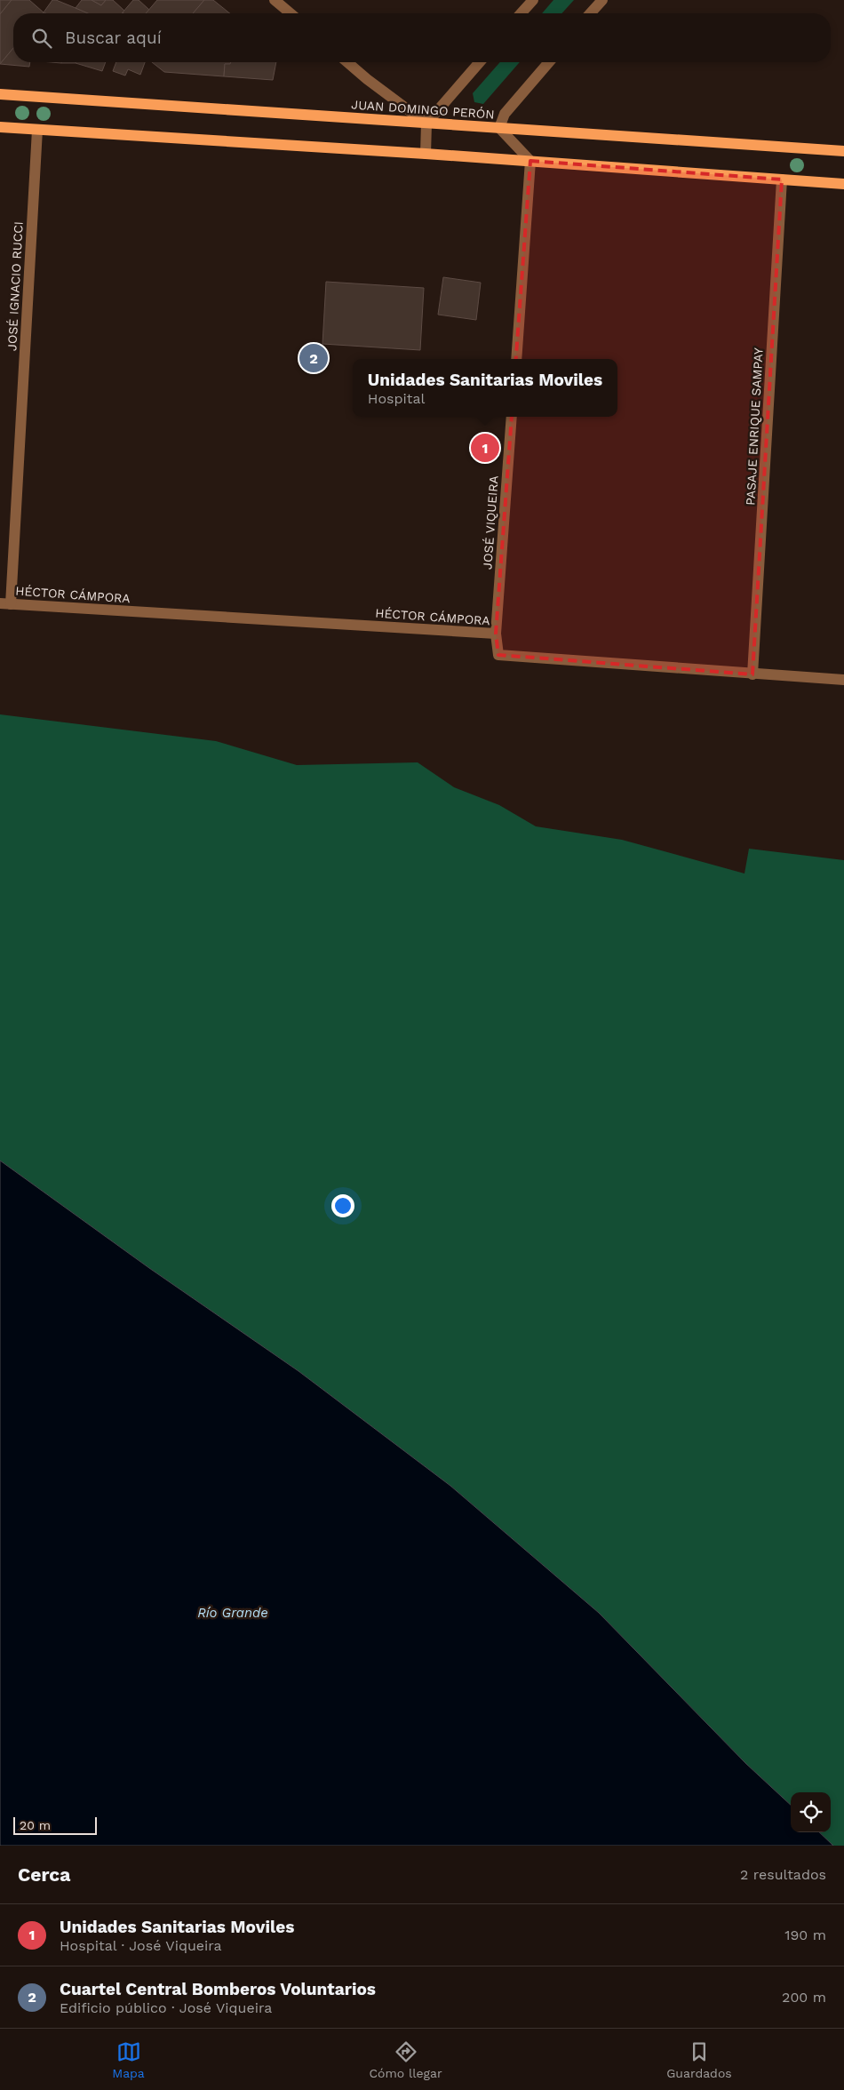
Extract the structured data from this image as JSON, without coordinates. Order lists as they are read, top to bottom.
{
  "streets": {
    "main road": ["JUAN DOMINGO PERÓN"],
    "street": [
      "JOSÉ IGNACIO RUCCI",
      "PASAJE ENRIQUE SAMPAY",
      "JOSÉ VIQUEIRA",
      "HÉCTOR CÁMPORA"
    ]
  },
  "crossings": [
    ["JOSÉ IGNACIO RUCCI", "HÉCTOR CÁMPORA"],
    ["PASAJE ENRIQUE SAMPAY", "HÉCTOR CÁMPORA"],
    ["JOSÉ VIQUEIRA", "HÉCTOR CÁMPORA"]
  ],
  "water": ["Río Grande"],
  "scale_bar": "20 m",
  "page": {
    "search": "Buscar aquí",
    "pins": ["2", "1"],
    "popup": ["Unidades Sanitarias Moviles", "Hospital"],
    "scale": "20 m",
    "heading": ["Cerca", "2 resultados"],
    "list": [
      {
        "mark": "1",
        "name": "Unidades Sanitarias Moviles",
        "note": "Hospital · José Viqueira",
        "value": "190 m"
      },
      {
        "mark": "2",
        "name": "Cuartel Central Bomberos Voluntarios",
        "note": "Edificio público · José Viqueira",
        "value": "200 m"
      }
    ],
    "nav": ["Mapa", "Cómo llegar", "Guardados"]
  }
}
